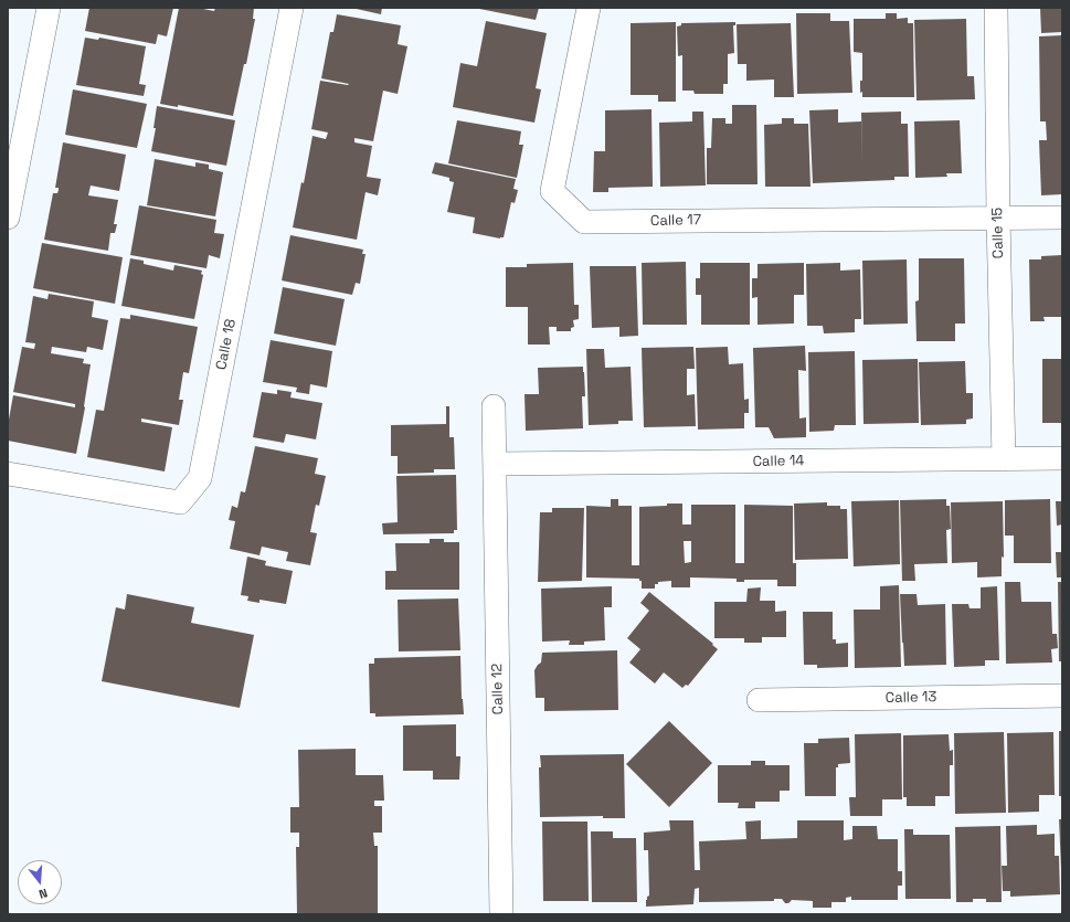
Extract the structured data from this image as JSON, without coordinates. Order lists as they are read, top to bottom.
{
  "streets": {
    "street": [
      "Calle 17",
      "Calle 15",
      "Calle 18",
      "Calle 14",
      "Calle 12",
      "Calle 13"
    ]
  },
  "crossings": [
    ["Calle 17", "Calle 15"],
    ["Calle 15", "Calle 14"],
    ["Calle 14", "Calle 12"]
  ],
  "north": "bottom"
}
